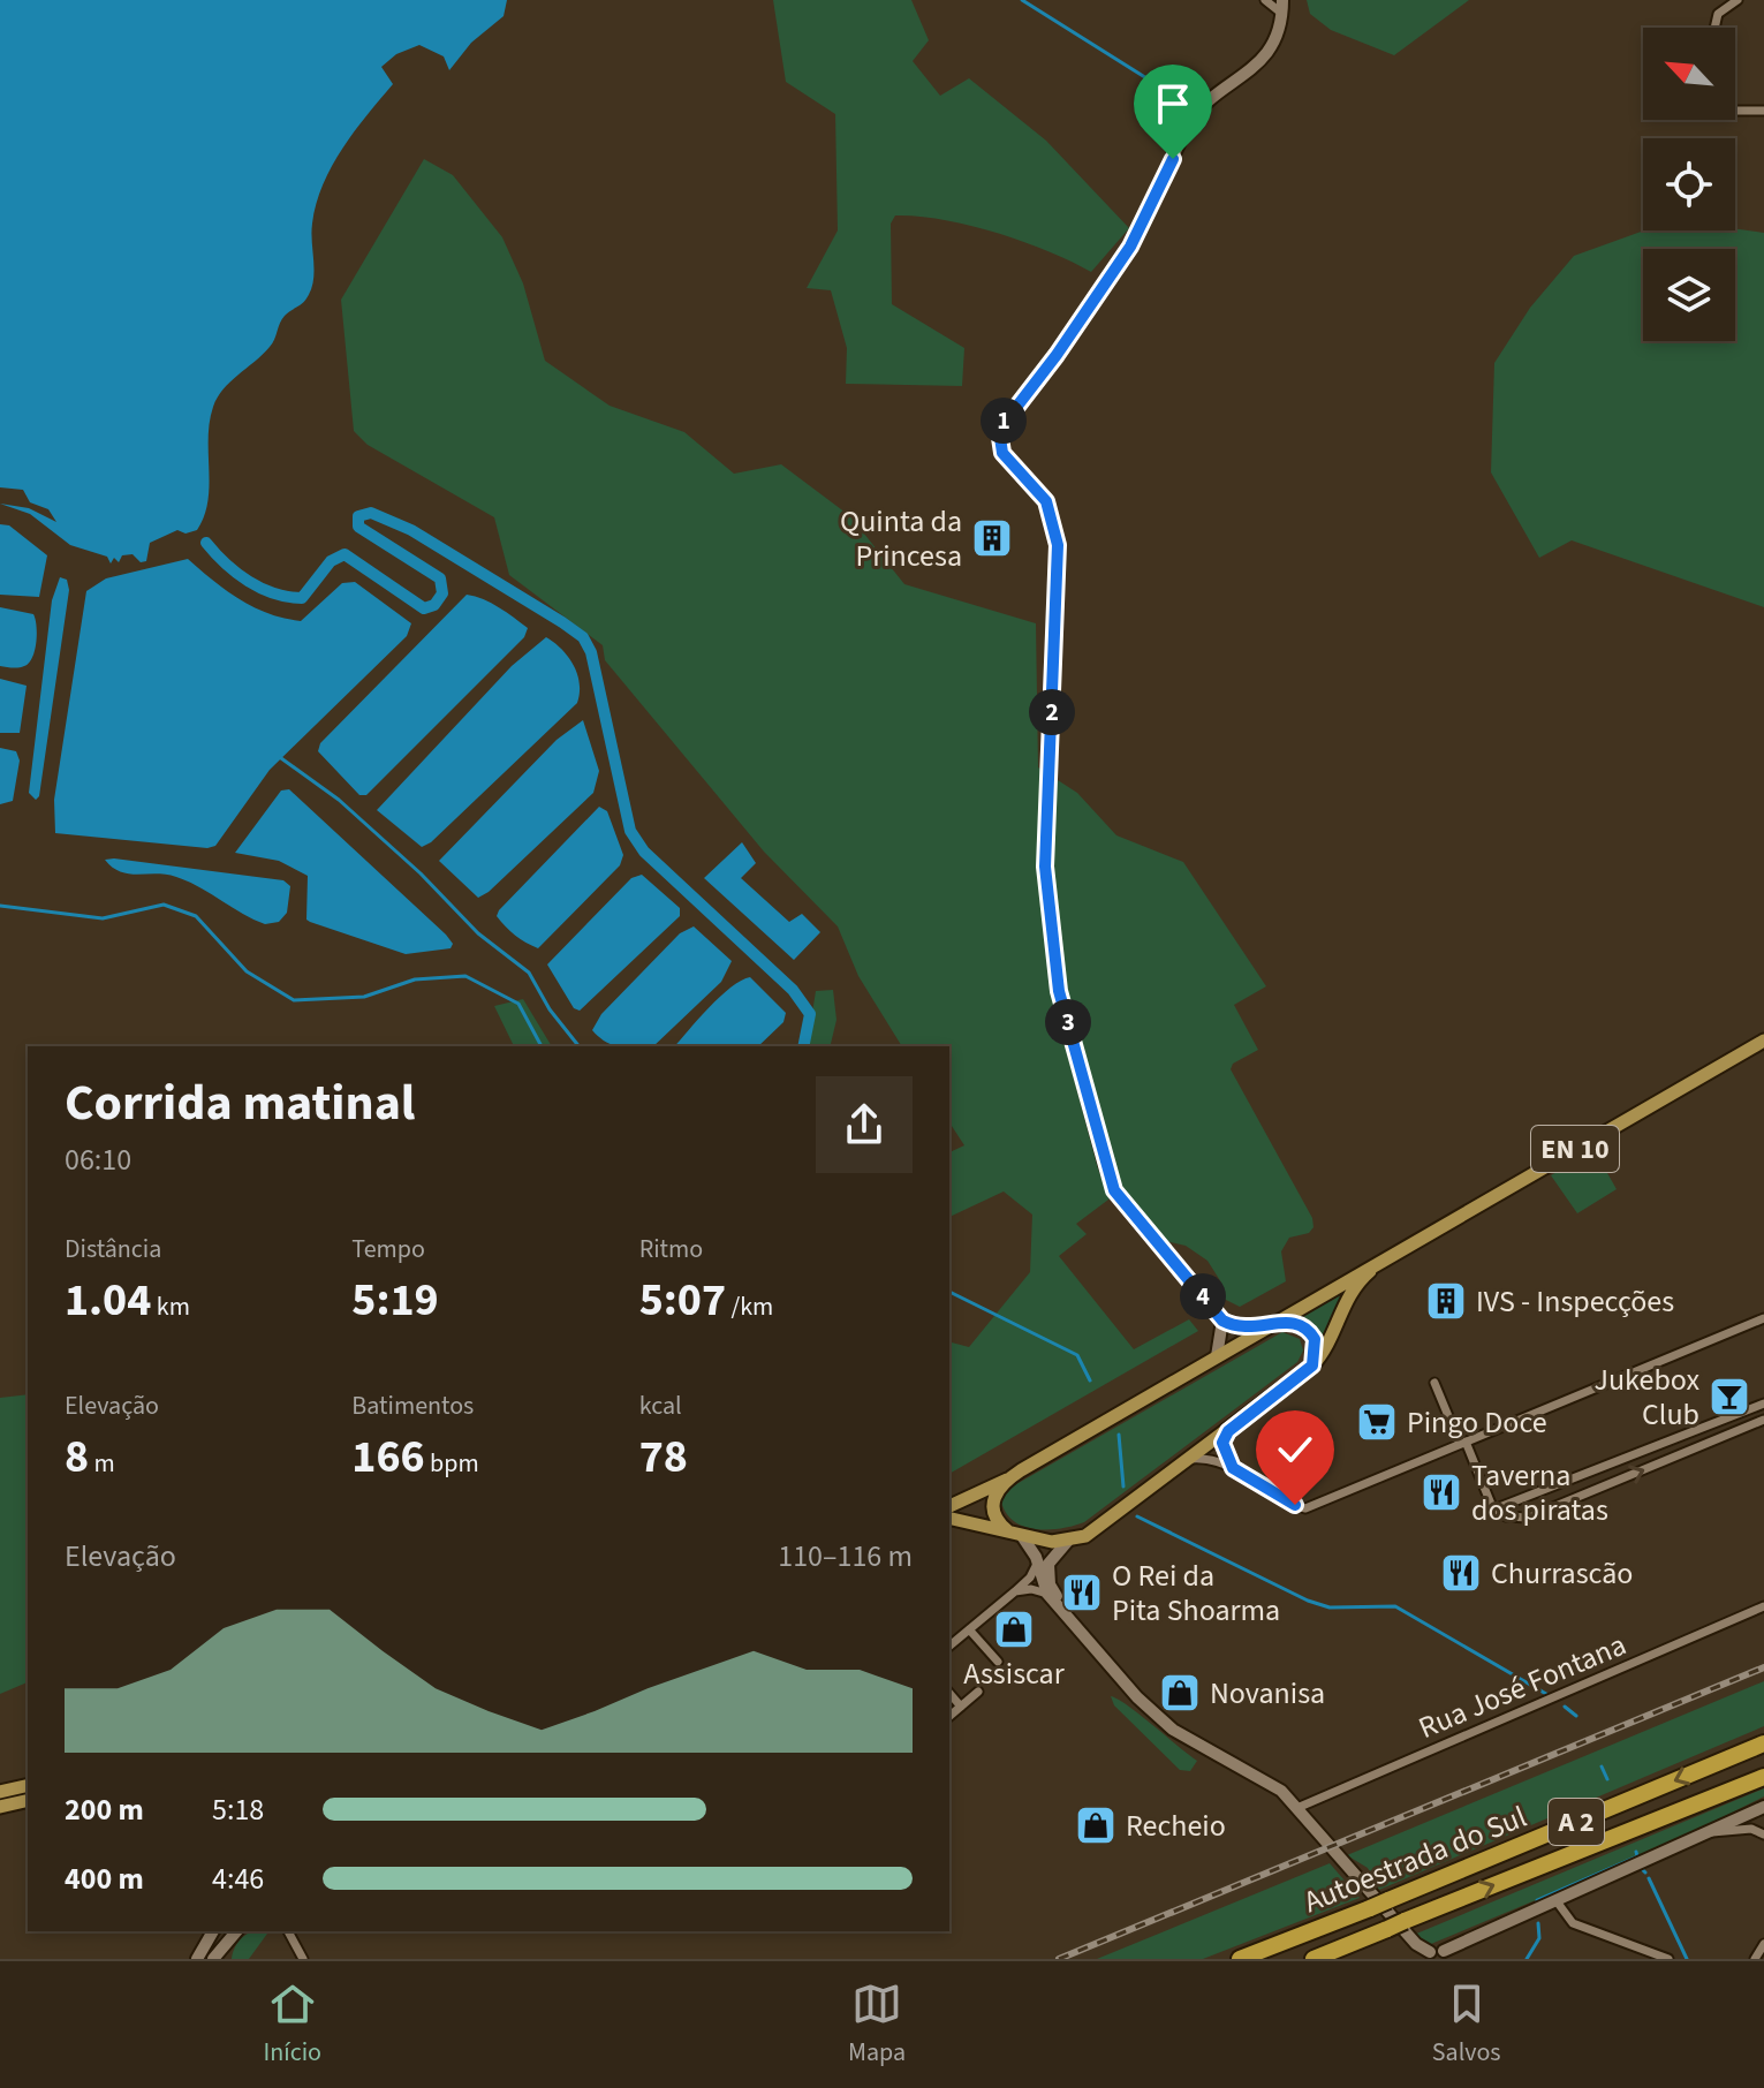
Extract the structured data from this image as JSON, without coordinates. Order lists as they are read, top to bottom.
{
  "streets": {
    "highway": ["A 2", "Autoestrada do Sul"],
    "main road": ["EN 10"],
    "street": ["Rua José Fontana"]
  },
  "places": {
    "building": ["Quinta da Princesa", "IVS - Inspecções"],
    "bar": ["Jukebox Club"],
    "supermarket": ["Pingo Doce"],
    "restaurant": ["Taverna dos piratas", "Churrascão", "O Rei da Pita Shoarma"],
    "shop": ["Assiscar", "Novanisa", "Recheio"]
  },
  "north": "top left",
  "page": {
    "pins": [
      "1",
      "2",
      "3",
      "4"
    ],
    "heading": ["Corrida matinal", "06:10"],
    "stats": [
      ["Distância", "1.04 km"],
      ["Tempo", "5:19"],
      ["Ritmo", "5:07 /km"],
      ["Elevação", "8 m"],
      ["Batimentos", "166 bpm"],
      ["kcal", "78"]
    ],
    "chart": ["Elevação", "110–116 m"],
    "list": [
      {
        "name": "200 m",
        "note": "5:18"
      },
      {
        "name": "400 m",
        "note": "4:46"
      }
    ],
    "tabs": ["Início", "Mapa", "Salvos"]
  }
}
